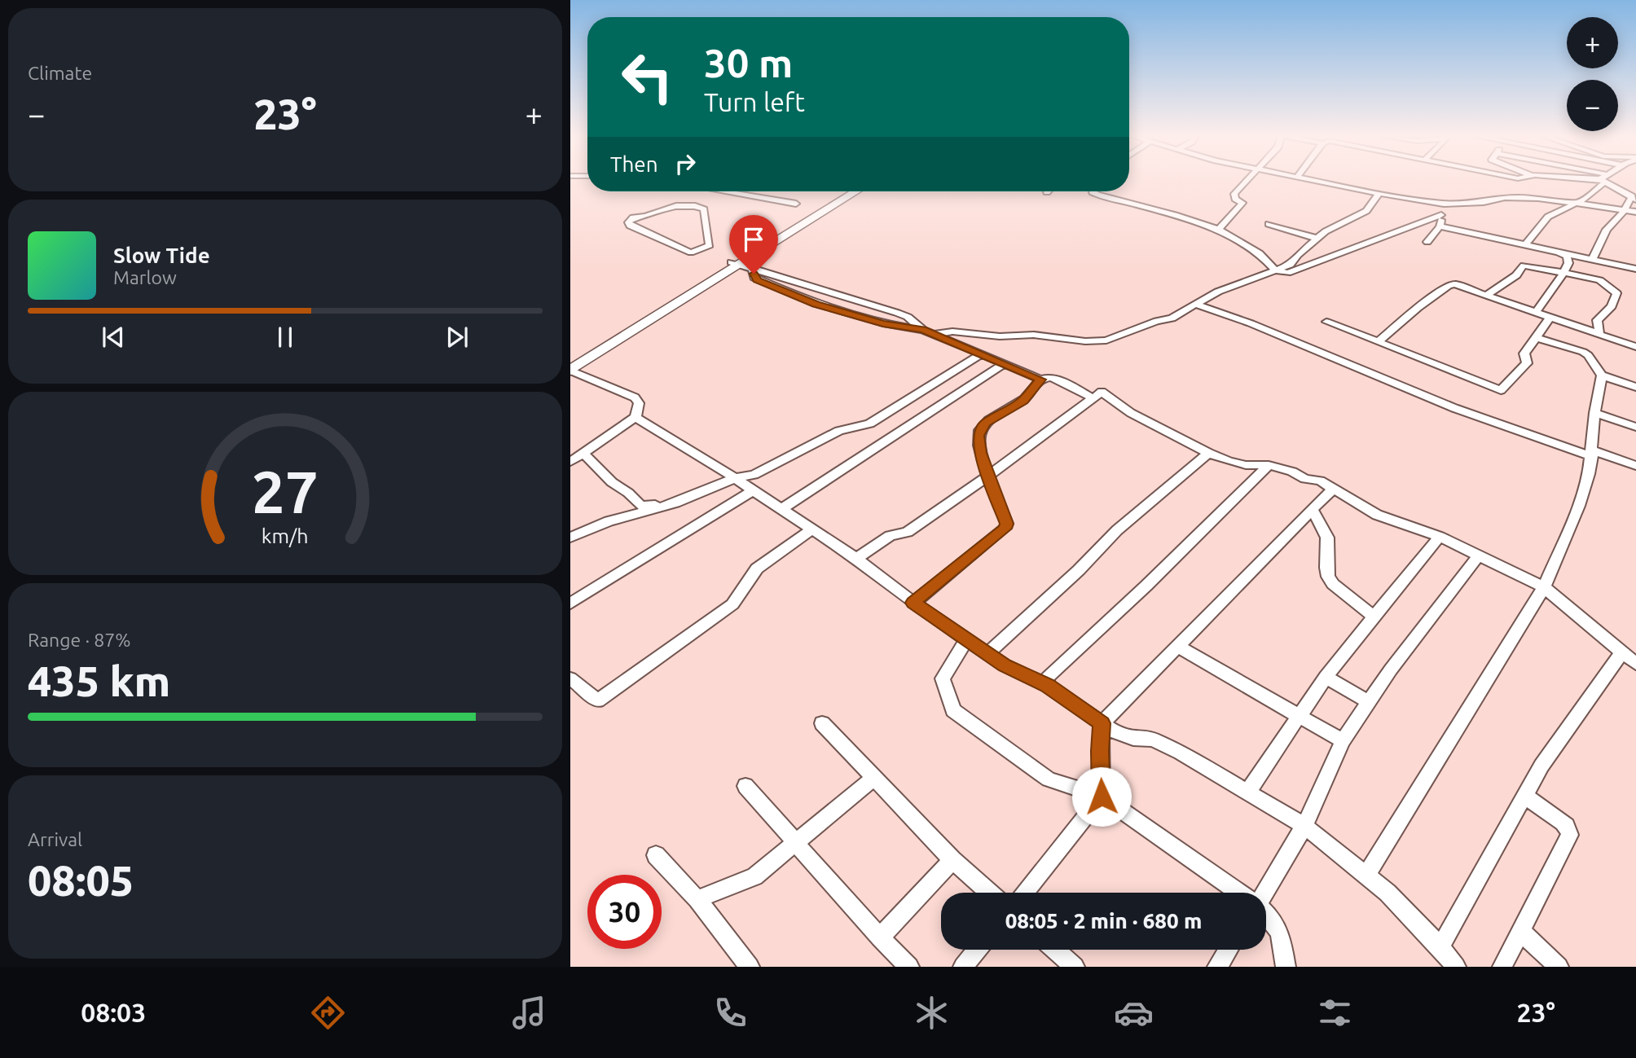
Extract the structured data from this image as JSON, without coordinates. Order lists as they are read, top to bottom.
{
  "page": {
    "tile": [
      "Climate",
      ["Range · 87%", "435 km"],
      ["Arrival", "08:05"]
    ],
    "map_buttons": ["+", "−"],
    "turn": ["30 m", "Turn left"],
    "heat": ["−", "23°", "+"],
    "then": "Then",
    "song": ["Slow Tide", "Marlow"],
    "limit": "30",
    "trip": "08:05 · 2 min · 680 m",
    "tabs": ["08:03", "23°"],
    "gauge": ["27", "km/h"]
  }
}
